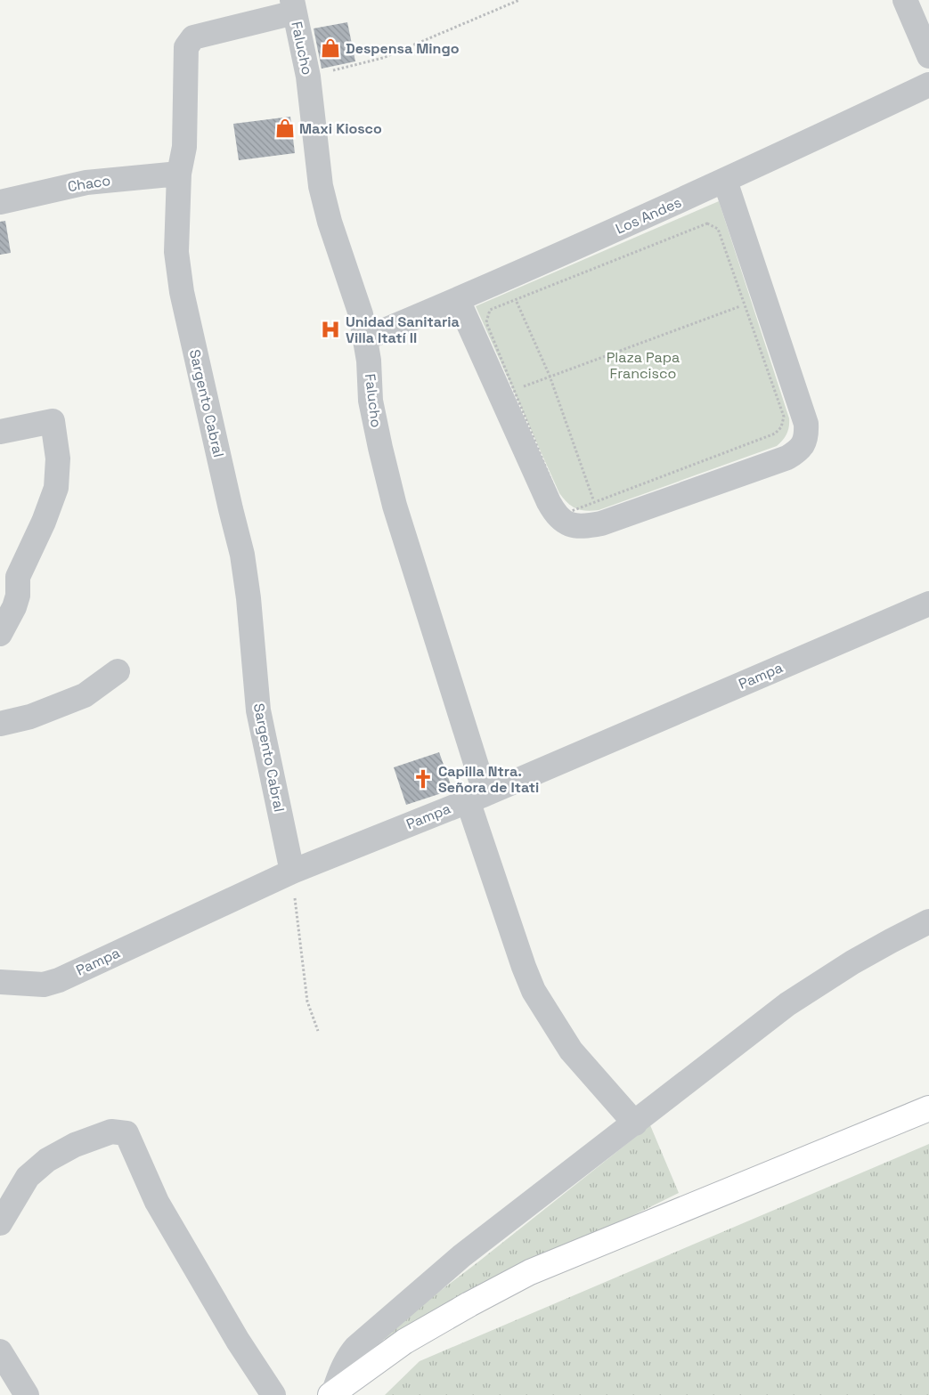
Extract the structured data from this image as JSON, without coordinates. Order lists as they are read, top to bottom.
{
  "streets": {
    "street": [
      "Falucho",
      "Chaco",
      "Los Andes",
      "Sargento Cabral",
      "Pampa"
    ]
  },
  "crossings": [
    ["Falucho", "Los Andes"],
    ["Falucho", "Sargento Cabral"],
    ["Falucho", "Pampa"],
    ["Chaco", "Sargento Cabral"],
    ["Sargento Cabral", "Pampa"]
  ],
  "parks": ["Plaza Papa Francisco"],
  "places": {
    "shop": ["Despensa Mingo", "Maxi Kiosco"],
    "hospital": ["Unidad Sanitaria Villa Itatí II"],
    "church": ["Capilla Ntra. Señora de Itati"]
  }
}
